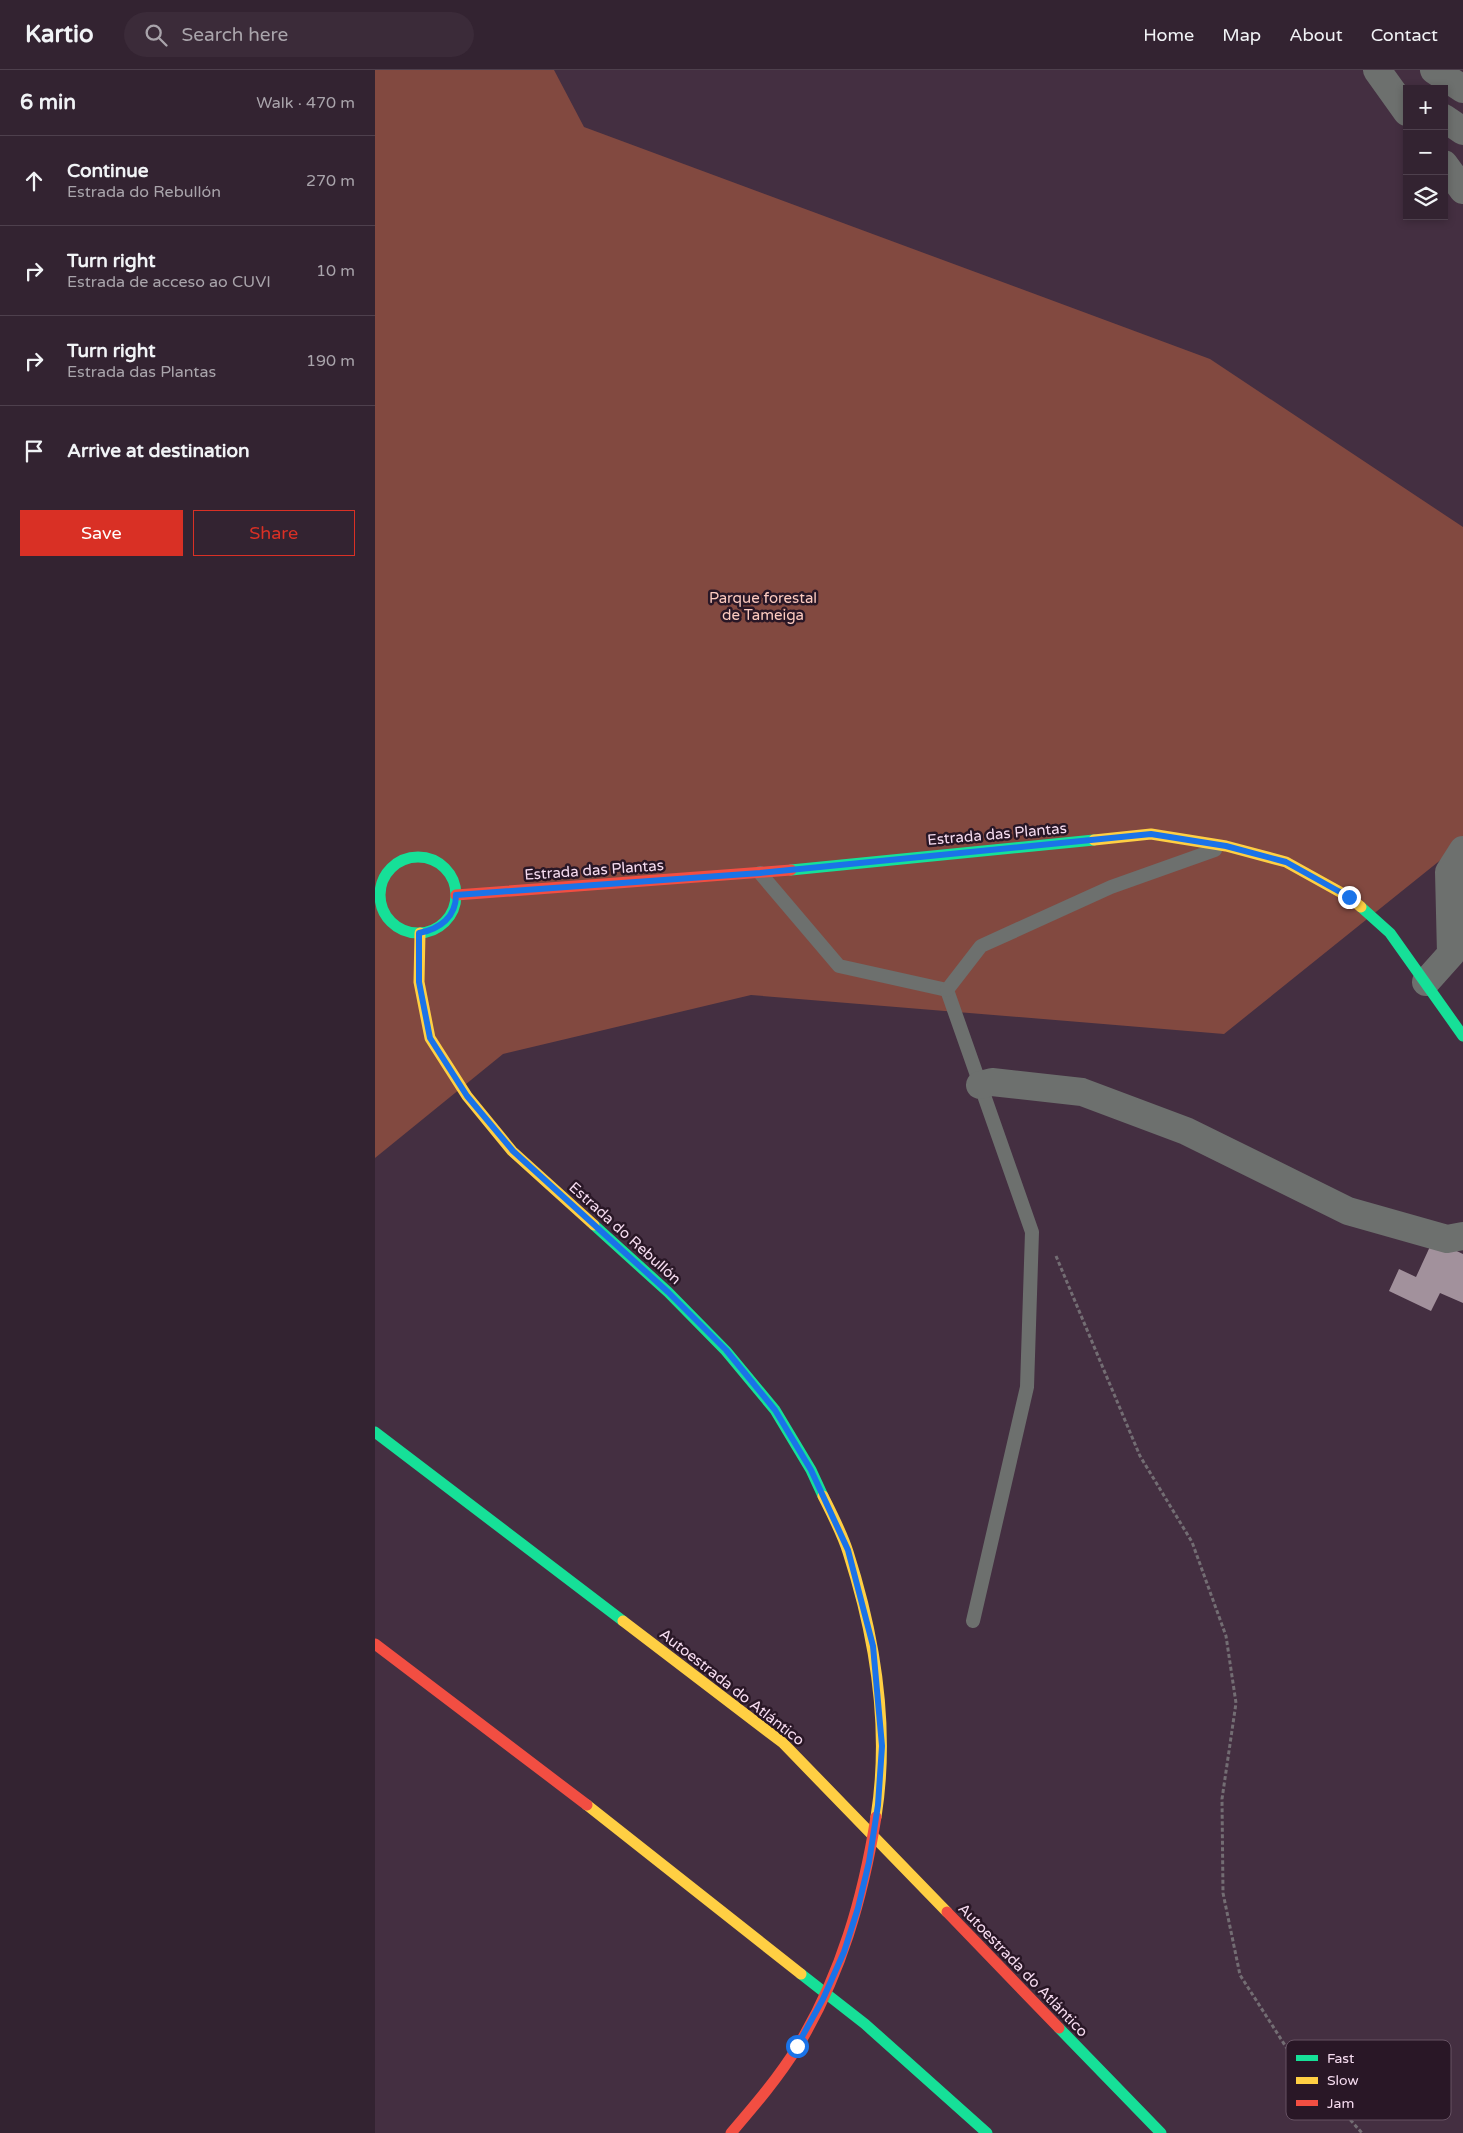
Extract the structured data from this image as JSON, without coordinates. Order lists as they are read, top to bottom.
{
  "streets": {
    "main road": ["Estrada das Plantas", "Estrada do Rebullón", "Autoestrada do Atlántico"]
  },
  "crossings": [
    ["Estrada das Plantas", "Estrada do Rebullón"]
  ],
  "parks": ["Parque forestal de Tameiga"],
  "legend": ["Fast", "Slow", "Jam"],
  "page": {
    "header": "Kartio",
    "search": "Search here",
    "nav": [
      "Home",
      "Map",
      "About",
      "Contact"
    ],
    "heading": ["6 min", "Walk · 470 m"],
    "map_buttons": ["+", "−"],
    "list": [
      ["Continue", "Estrada do Rebullón", "270 m"],
      ["Turn right", "Estrada de acceso ao CUVI", "10 m"],
      ["Turn right", "Estrada das Plantas", "190 m"],
      "Arrive at destination"
    ],
    "buttons": ["Save", "Share"]
  }
}
